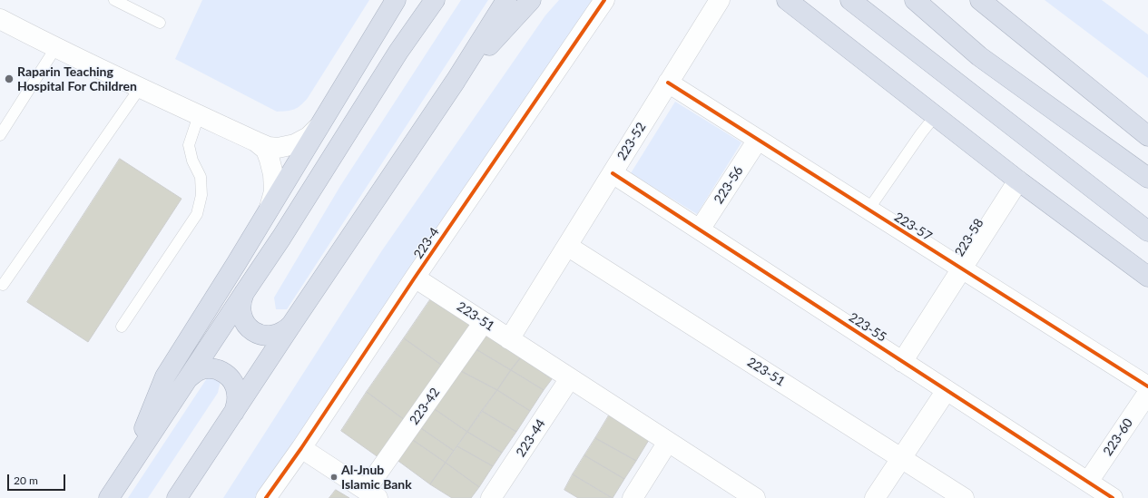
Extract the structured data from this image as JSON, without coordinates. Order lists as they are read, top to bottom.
{
  "streets": {
    "street": [
      "223-52",
      "223-56",
      "223-57",
      "223-58",
      "223-4",
      "223-51",
      "223-55",
      "223-42",
      "223-60",
      "223-44"
    ]
  },
  "crossings": [
    ["223-52", "223-57"],
    ["223-52", "223-51"],
    ["223-52", "223-55"],
    ["223-56", "223-57"],
    ["223-56", "223-55"],
    ["223-57", "223-58"],
    ["223-58", "223-55"],
    ["223-4", "223-51"],
    ["223-51", "223-42"],
    ["223-51", "223-44"],
    ["223-55", "223-60"]
  ],
  "places": ["Raparin Teaching Hospital For Children", "Al-Jnub Islamic Bank"],
  "scale_bar": "20 m"
}
